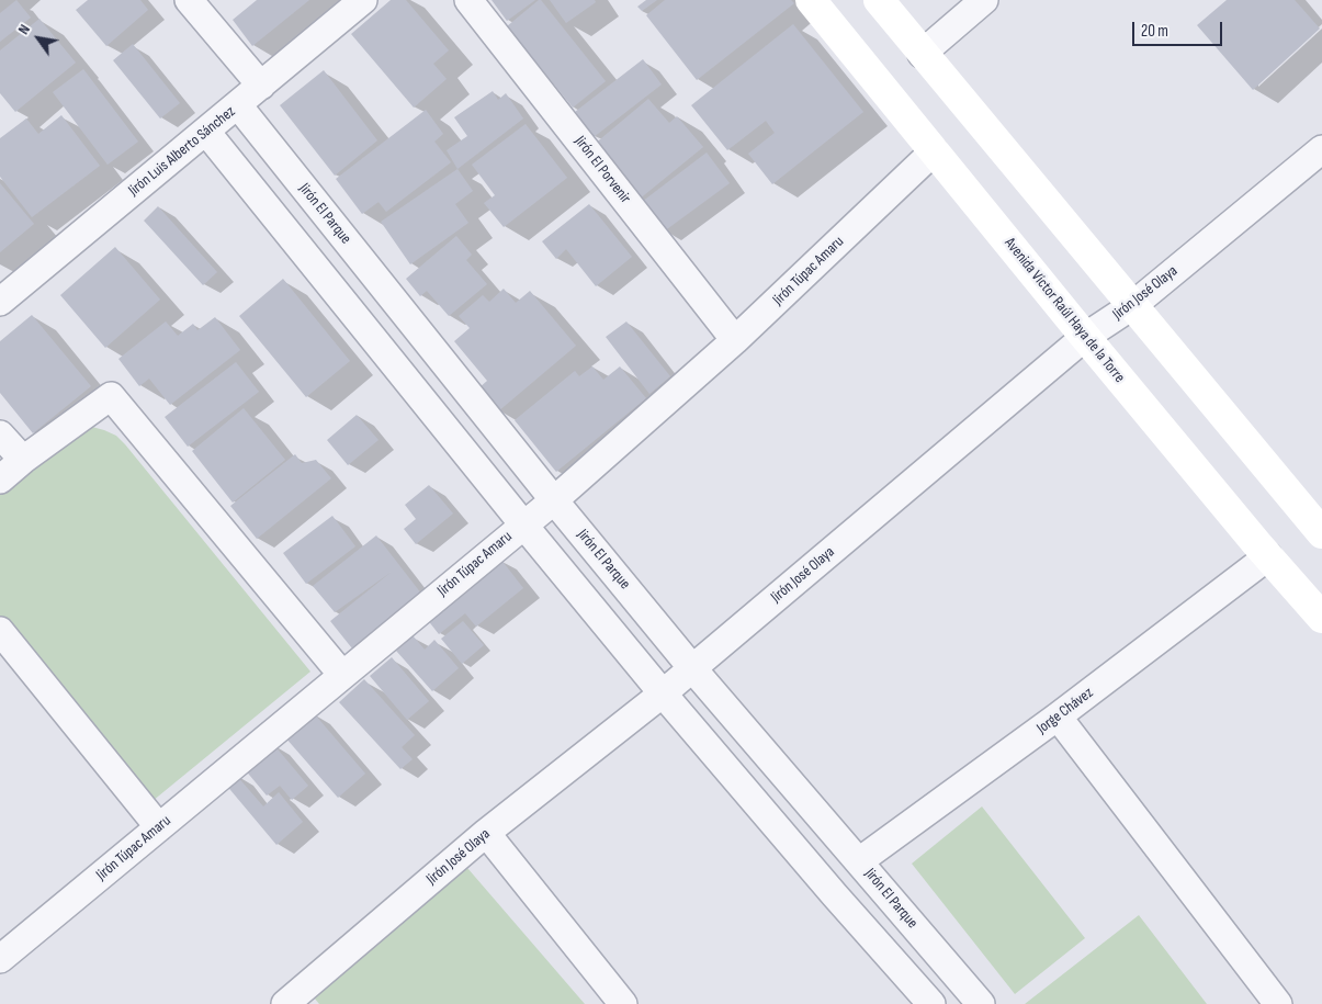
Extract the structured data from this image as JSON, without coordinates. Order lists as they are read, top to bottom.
{
  "streets": {
    "main road": ["Avenida Víctor Raúl Haya de la Torre"],
    "street": [
      "Jirón Luis Alberto Sánchez",
      "Jirón El Porvenir",
      "Jirón El Parque",
      "Jirón Túpac Amaru",
      "Jirón José Olaya",
      "Jorge Chávez"
    ]
  },
  "crossings": [
    ["Jirón Luis Alberto Sánchez", "Jirón El Parque"],
    ["Jirón El Porvenir", "Jirón Túpac Amaru"],
    ["Jirón El Parque", "Jirón Túpac Amaru"],
    ["Jirón El Parque", "Jirón José Olaya"],
    ["Jirón El Parque", "Jorge Chávez"],
    ["Jirón Túpac Amaru", "Avenida Víctor Raúl Haya de la Torre"],
    ["Jirón José Olaya", "Avenida Víctor Raúl Haya de la Torre"],
    ["Avenida Víctor Raúl Haya de la Torre", "Jorge Chávez"]
  ],
  "scale_bar": "20 m",
  "north": "top left"
}
